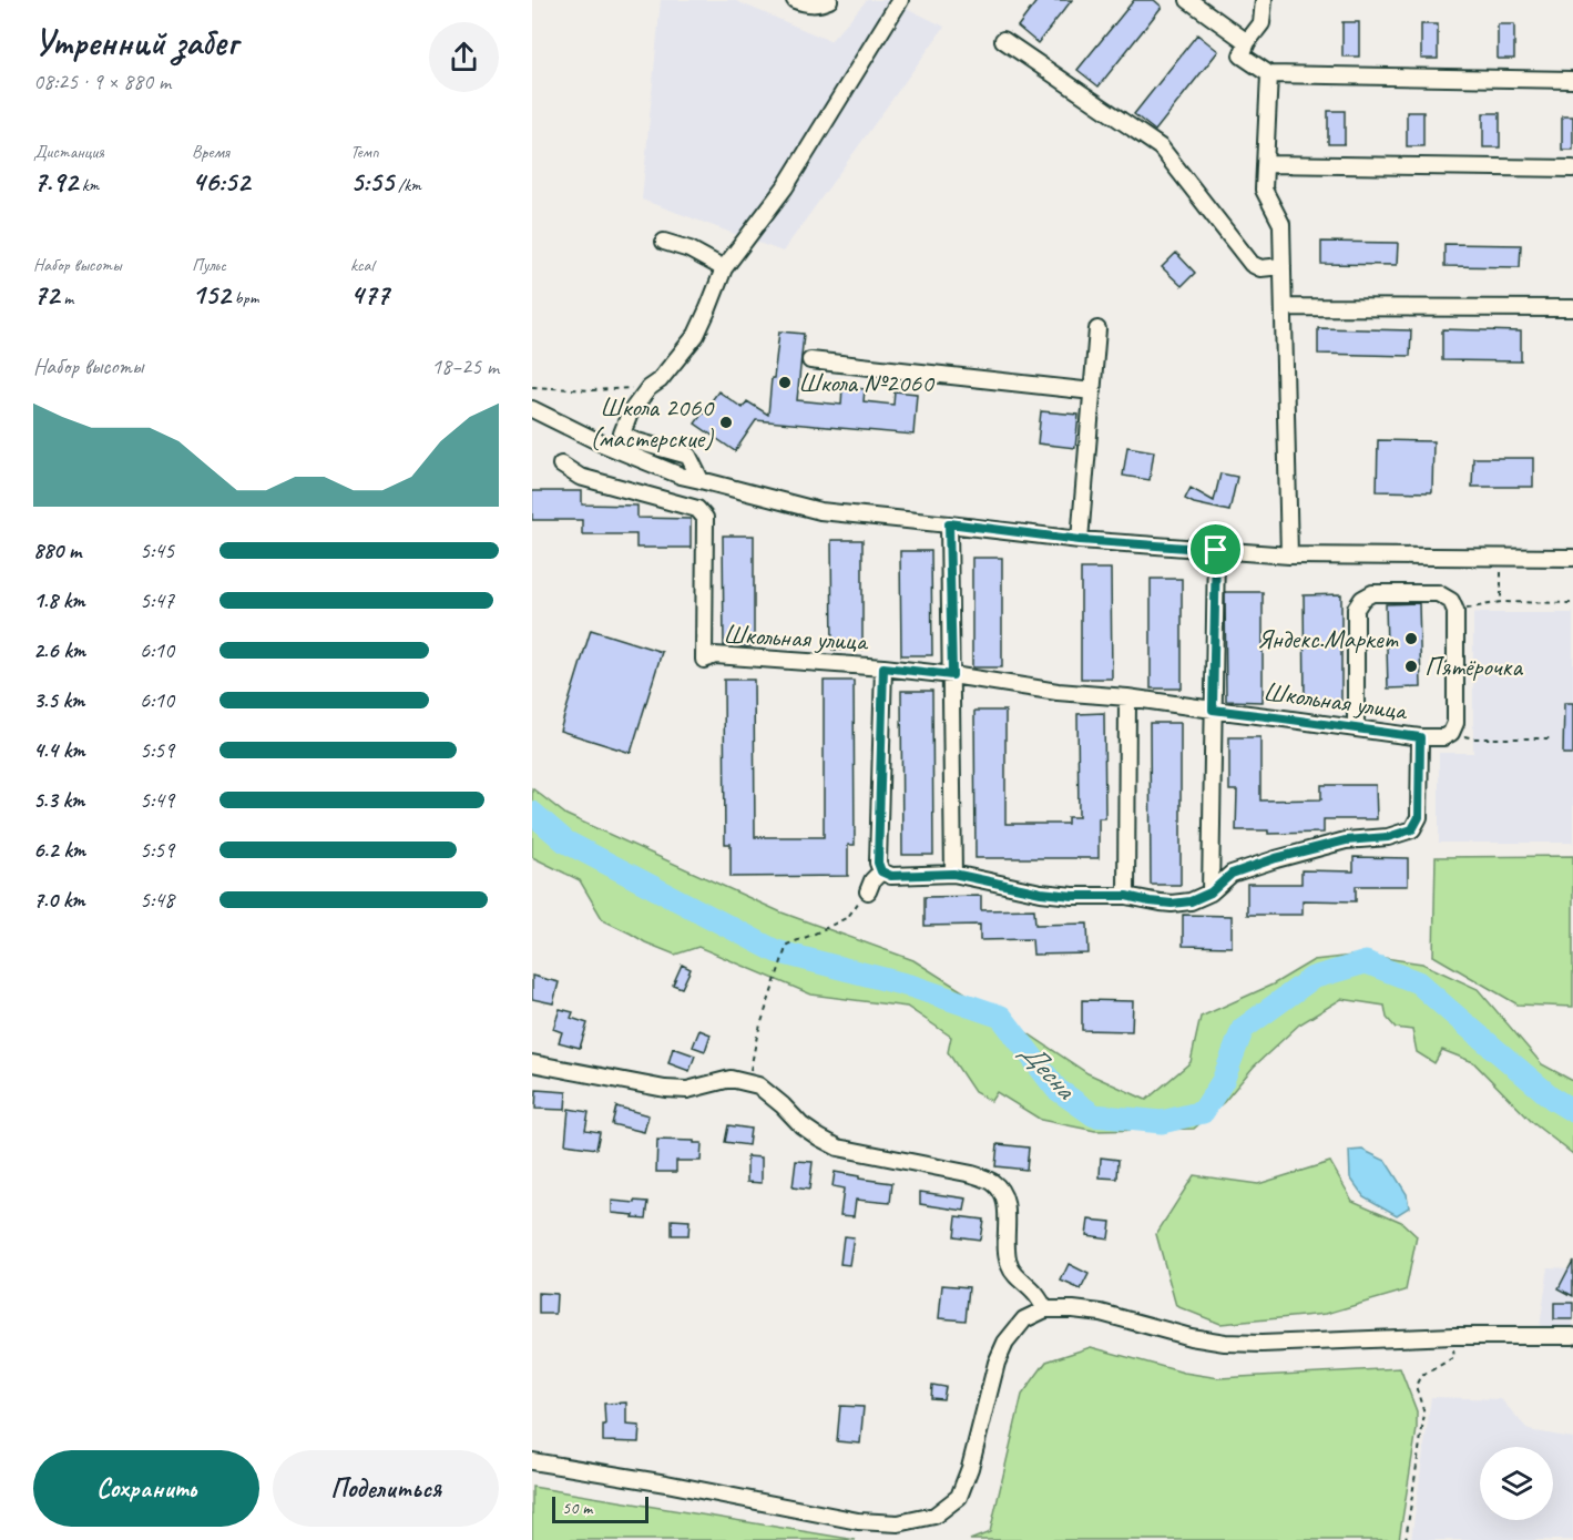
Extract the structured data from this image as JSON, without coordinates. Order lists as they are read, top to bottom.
{
  "streets": {
    "street": ["Школьная улица"]
  },
  "water": ["Десна"],
  "places": [
    "Школа №2060",
    "Школа 2060 (мастерские)",
    "Яндекс.Маркет",
    "Пятёрочка"
  ],
  "scale_bar": "50 m",
  "page": {
    "heading": ["Утренний забег", "08:25 · 9 × 880 m"],
    "stats": [
      ["Дистанция", "7.92 km"],
      ["Время", "46:52"],
      ["Темп", "5:55 /km"],
      ["Набор высоты", "72 m"],
      ["Пульс", "152 bpm"],
      ["kcal", "477"]
    ],
    "chart": ["Набор высоты", "18–25 m"],
    "list": [
      {
        "name": "880 m",
        "note": "5:45"
      },
      {
        "name": "1.8 km",
        "note": "5:47"
      },
      {
        "name": "2.6 km",
        "note": "6:10"
      },
      {
        "name": "3.5 km",
        "note": "6:10"
      },
      {
        "name": "4.4 km",
        "note": "5:59"
      },
      {
        "name": "5.3 km",
        "note": "5:49"
      },
      {
        "name": "6.2 km",
        "note": "5:59"
      },
      {
        "name": "7.0 km",
        "note": "5:48"
      }
    ],
    "buttons": ["Сохранить", "Поделиться"],
    "scale": "50 m"
  }
}
